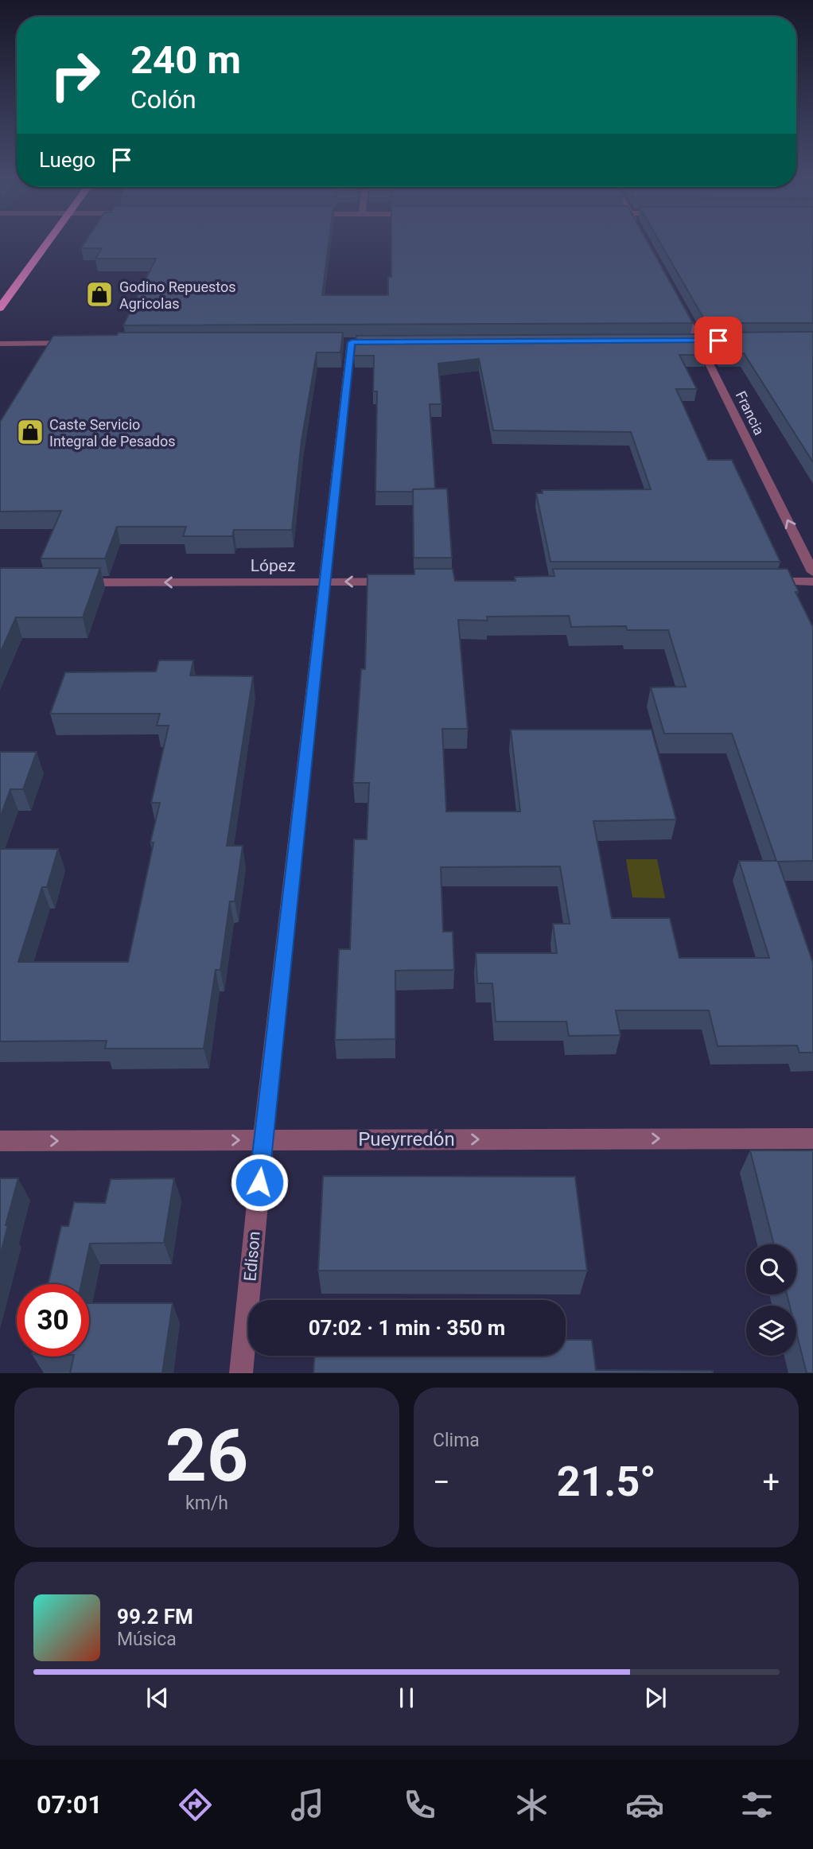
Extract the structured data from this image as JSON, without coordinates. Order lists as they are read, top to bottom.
{
  "streets": {
    "street": [
      "Francia",
      "López",
      "Pueyrredón",
      "Edison"
    ]
  },
  "crossings": [
    ["López", "Edison"],
    ["Pueyrredón", "Edison"]
  ],
  "one_way": ["Francia", "López", "Pueyrredón"],
  "places": {
    "shop": ["Godino Repuestos Agricolas", "Caste Servicio Integral de Pesados"]
  },
  "page": {
    "turn": ["240 m", "Colón"],
    "then": "Luego",
    "limit": "30",
    "trip": "07:02 · 1 min · 350 m",
    "tile": [
      ["26", "km/h"],
      "Clima"
    ],
    "heat": ["−", "21.5°", "+"],
    "song": ["99.2 FM", "Música"],
    "tabs": "07:01"
  }
}
